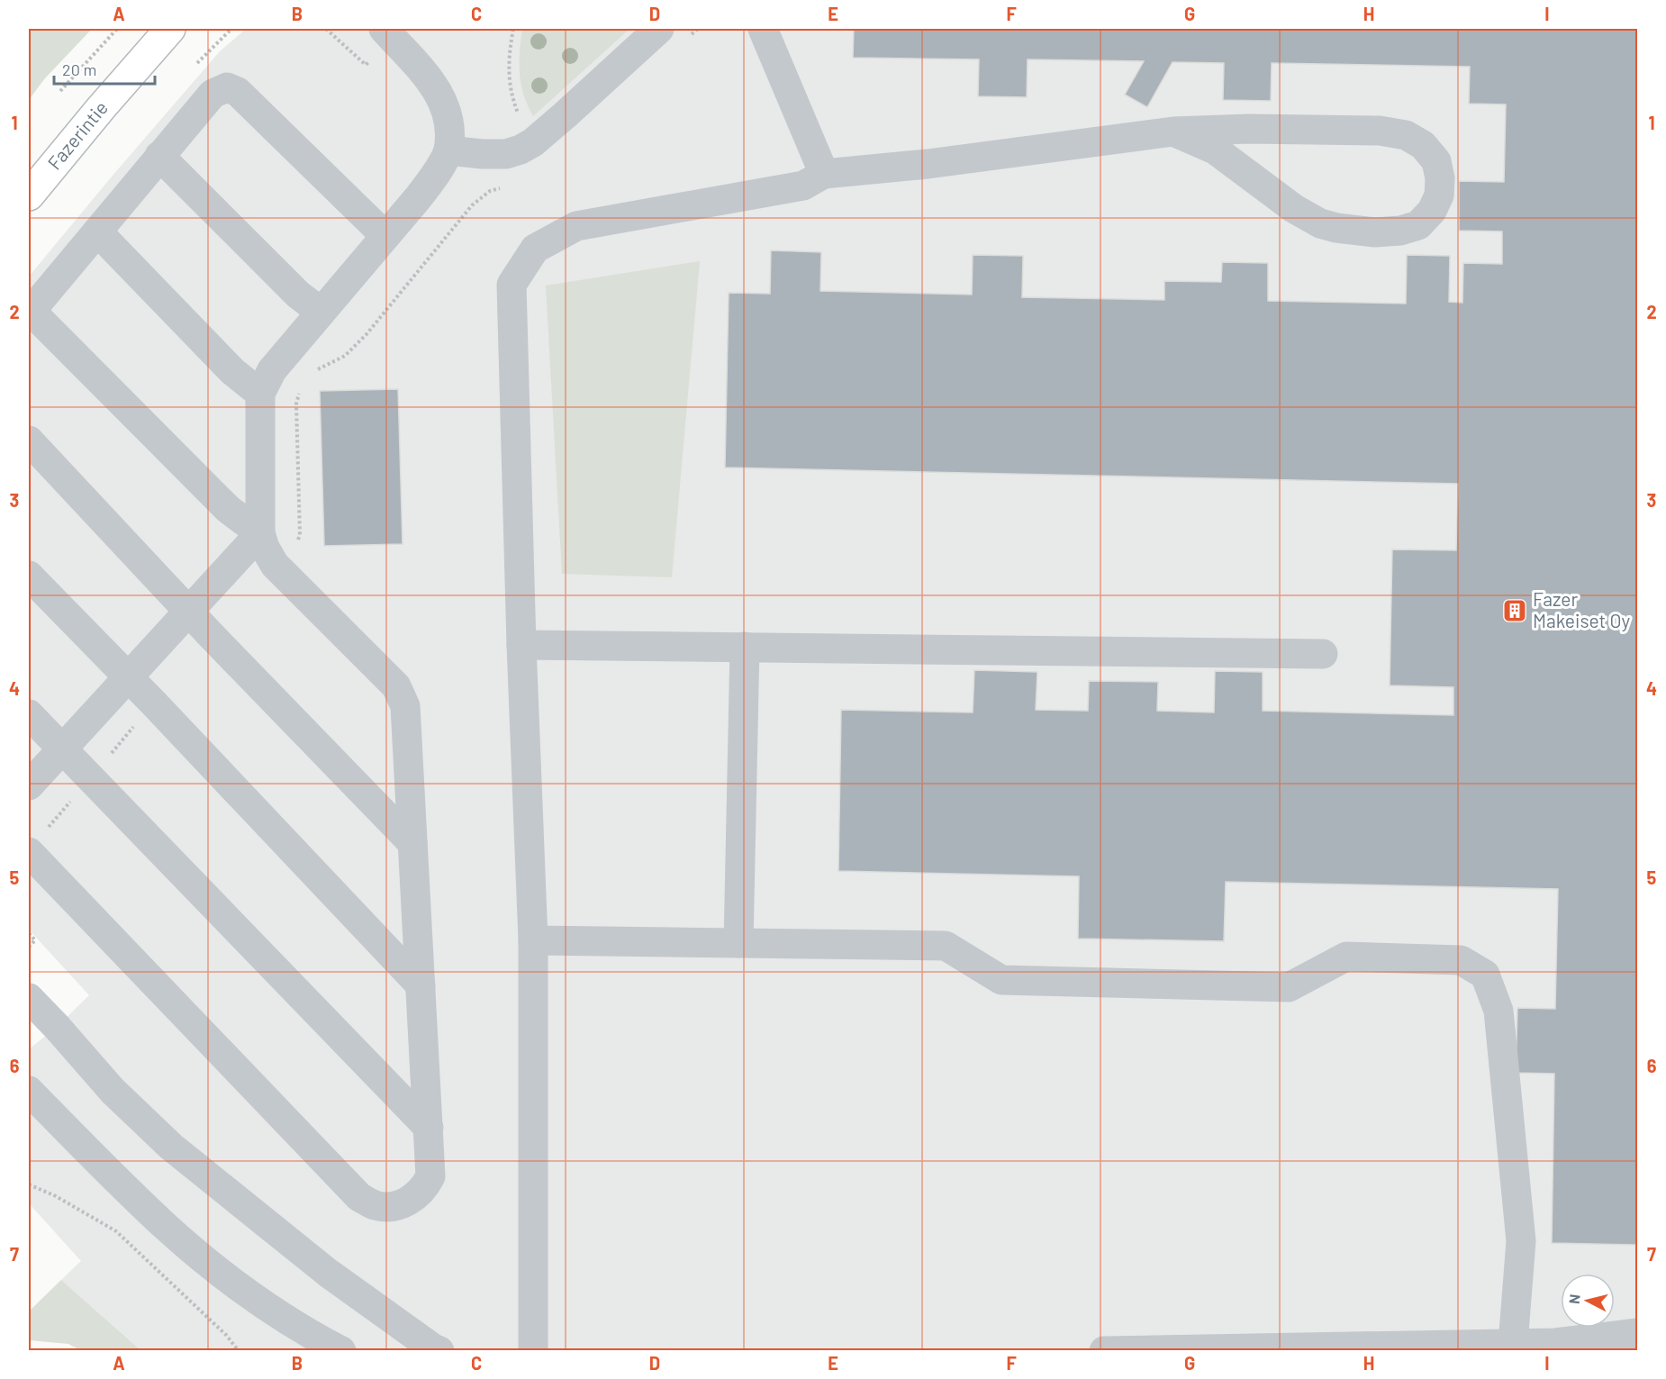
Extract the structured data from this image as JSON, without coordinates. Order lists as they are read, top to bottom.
{
  "streets": {
    "main road": ["Fazerintie"]
  },
  "places": {
    "building": ["Fazer Makeiset Oy"]
  },
  "scale_bar": "20 m",
  "north": "left",
  "grid": {
    "columns": [
      "A",
      "B",
      "C",
      "D",
      "E",
      "F",
      "G",
      "H",
      "I"
    ],
    "rows": [
      "1",
      "2",
      "3",
      "4",
      "5",
      "6",
      "7"
    ]
  }
}
